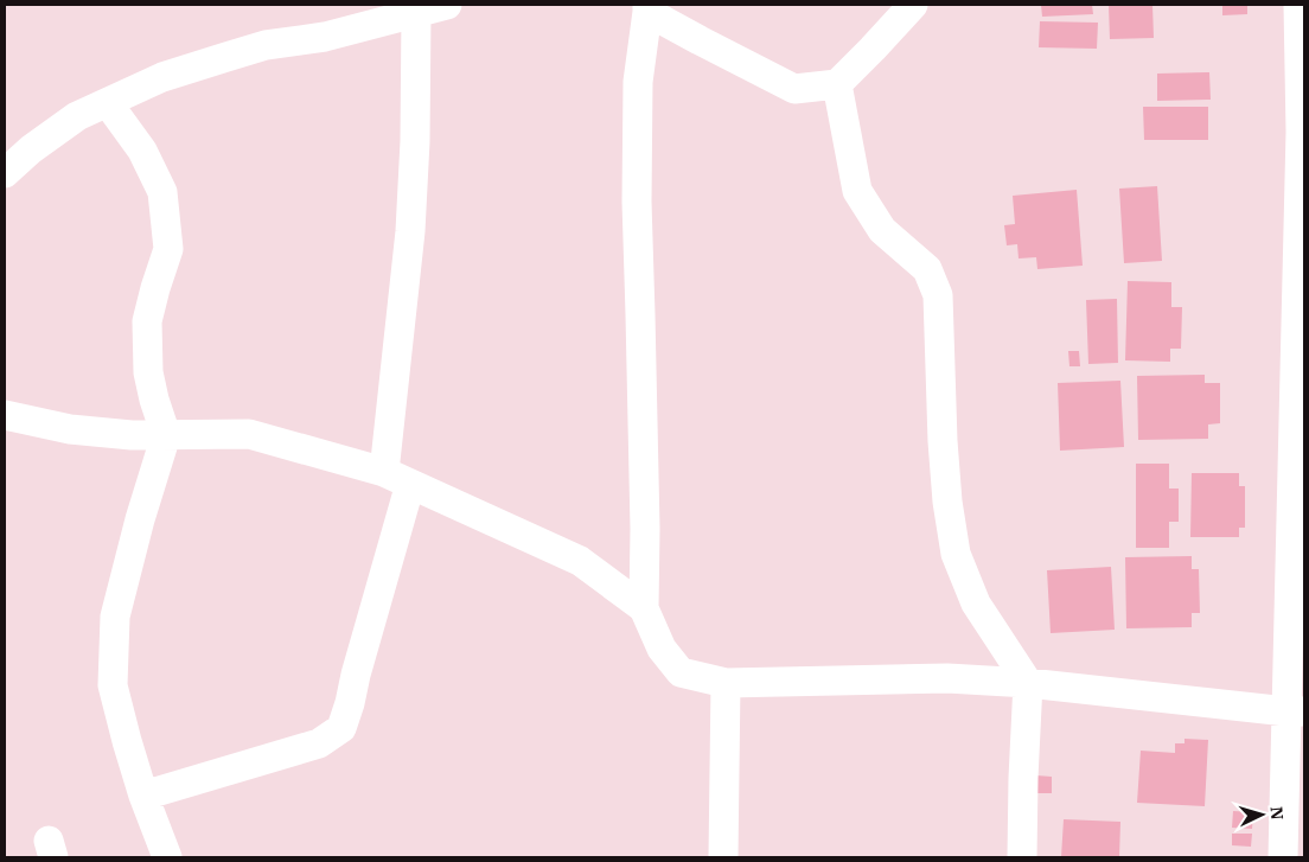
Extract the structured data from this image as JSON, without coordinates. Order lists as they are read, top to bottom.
{
  "north": "right"
}
